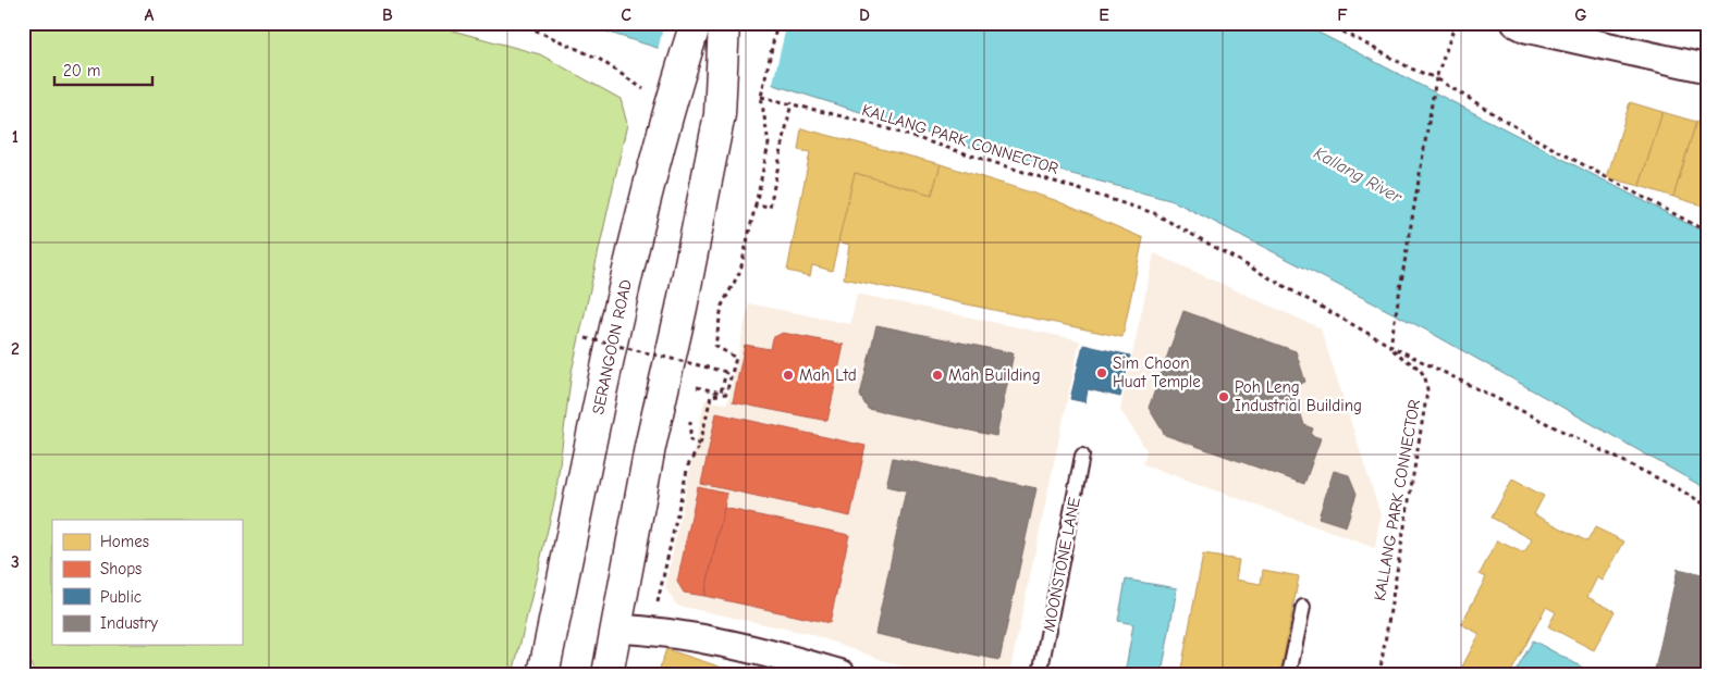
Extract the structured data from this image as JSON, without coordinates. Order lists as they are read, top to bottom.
{
  "streets": {
    "main road": ["SERANGOON ROAD"],
    "lane": ["MOONSTONE LANE"],
    "path": ["KALLANG PARK CONNECTOR"]
  },
  "water": ["Kallang River"],
  "places": [
    "Sim Choon Huat Temple",
    "Mah Ltd",
    "Mah Building",
    "Poh Leng Industrial Building"
  ],
  "legend": [
    "Homes",
    "Shops",
    "Public",
    "Industry"
  ],
  "scale_bar": "20 m",
  "grid": {
    "columns": [
      "A",
      "B",
      "C",
      "D",
      "E",
      "F",
      "G"
    ],
    "rows": ["1", "2", "3"]
  }
}
